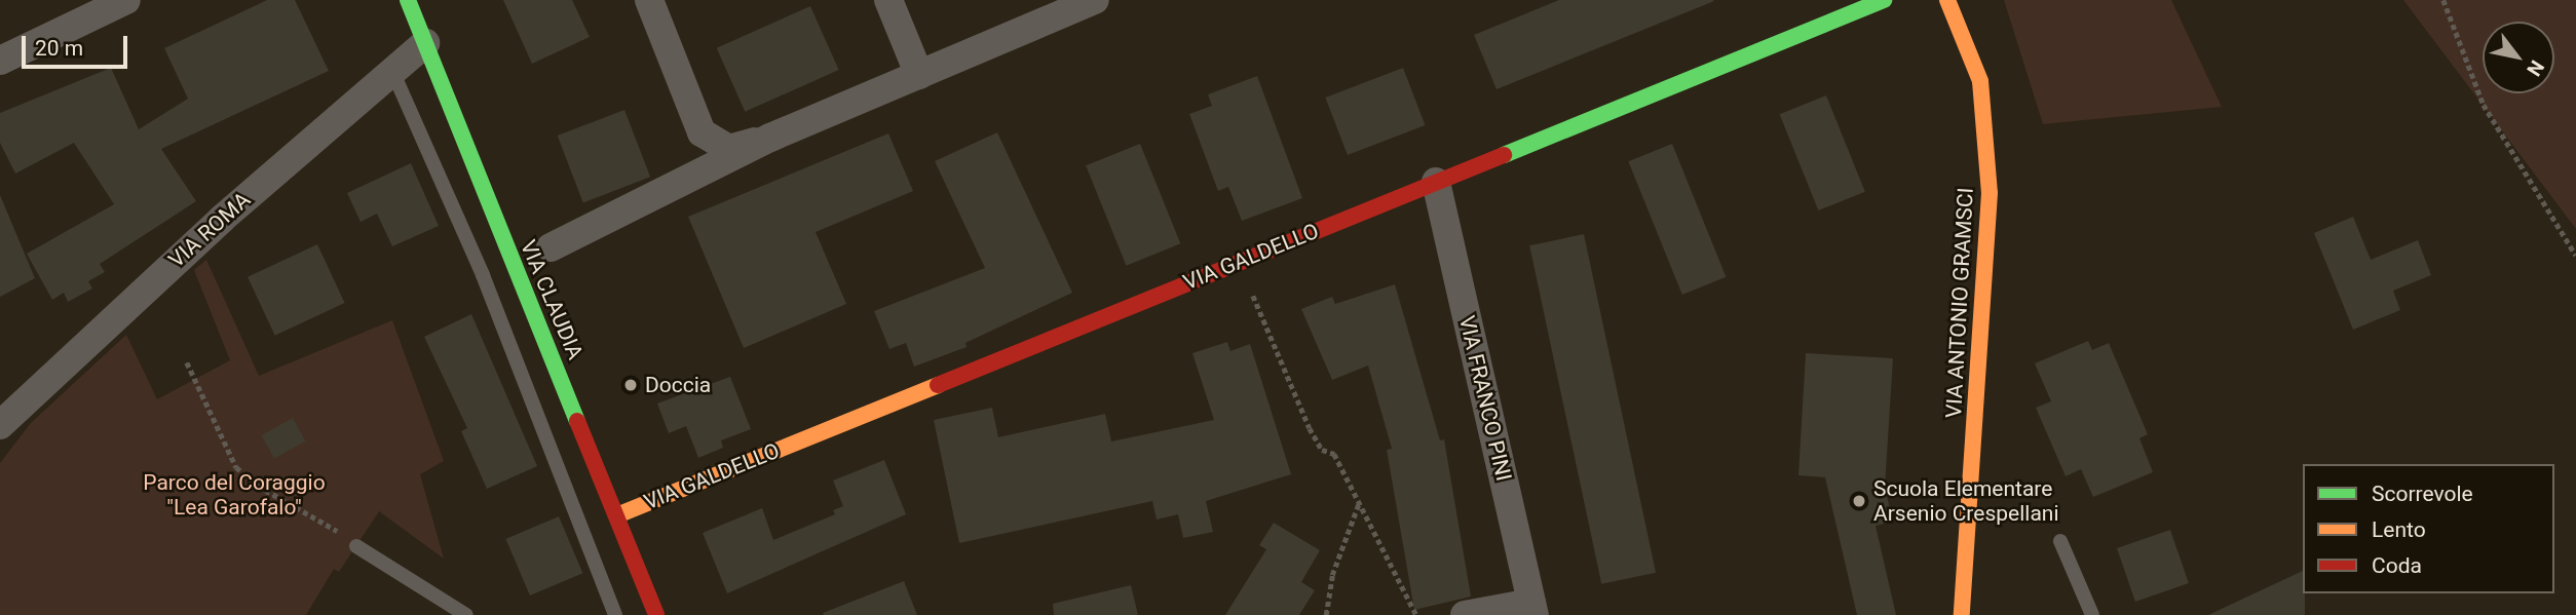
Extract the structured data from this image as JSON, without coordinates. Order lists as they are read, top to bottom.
{
  "streets": {
    "street": [
      "VIA ROMA",
      "VIA GALDELLO",
      "VIA CLAUDIA",
      "VIA ANTONIO GRAMSCI",
      "VIA FRANCO PINI"
    ]
  },
  "crossings": [
    ["VIA ROMA", "VIA CLAUDIA"],
    ["VIA GALDELLO", "VIA CLAUDIA"],
    ["VIA GALDELLO", "VIA FRANCO PINI"]
  ],
  "parks": ["Parco del Coraggio \"Lea Garofalo\""],
  "places": ["Doccia", "Scuola Elementare Arsenio Crespellani"],
  "legend": ["Scorrevole", "Lento", "Coda"],
  "scale_bar": "20 m",
  "north": "bottom right"
}
